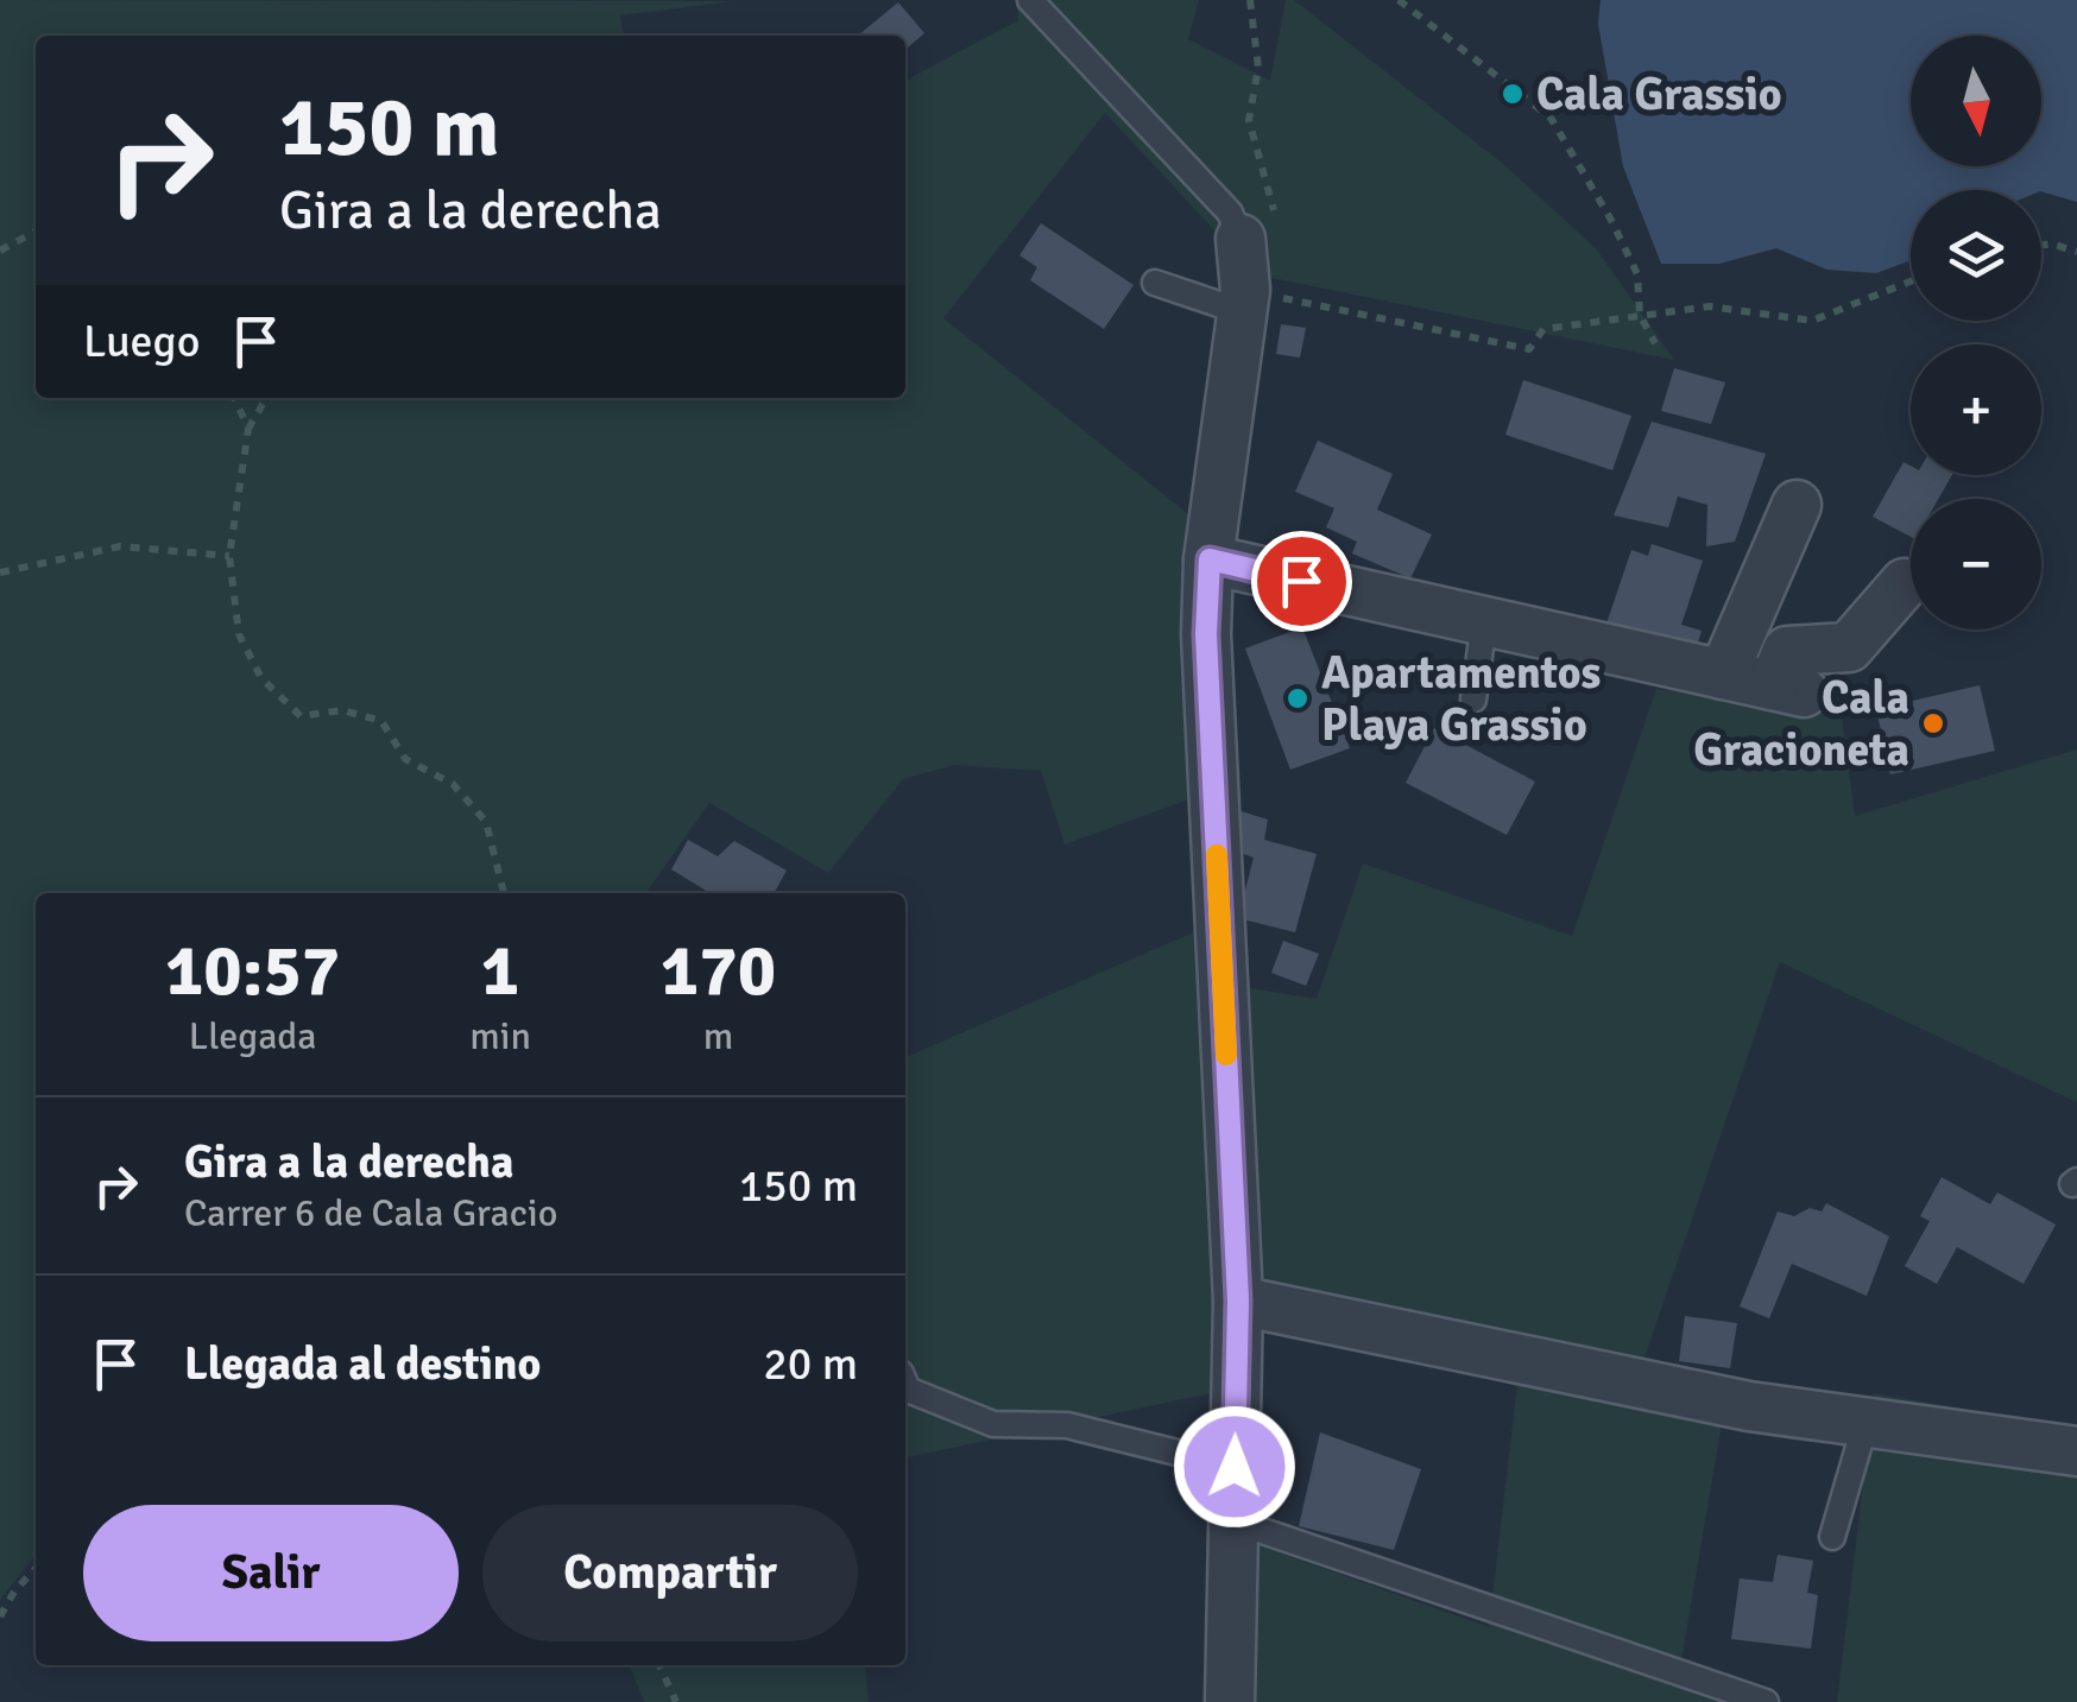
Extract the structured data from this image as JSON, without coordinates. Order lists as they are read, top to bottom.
{
  "places": ["Cala Grassio", "Apartamentos Playa Grassio", "Cala Gracioneta"],
  "north": "bottom",
  "page": {
    "map_buttons": ["+", "−"],
    "turn": ["150 m", "Gira a la derecha"],
    "then": "Luego",
    "eta": [
      "10:57",
      "Llegada",
      "1",
      "min",
      "170",
      "m"
    ],
    "list": [
      {
        "name": "Gira a la derecha",
        "note": "Carrer 6 de Cala Gracio",
        "value": "150 m"
      },
      {
        "name": "Llegada al destino",
        "value": "20 m"
      }
    ],
    "buttons": ["Salir", "Compartir"]
  }
}
